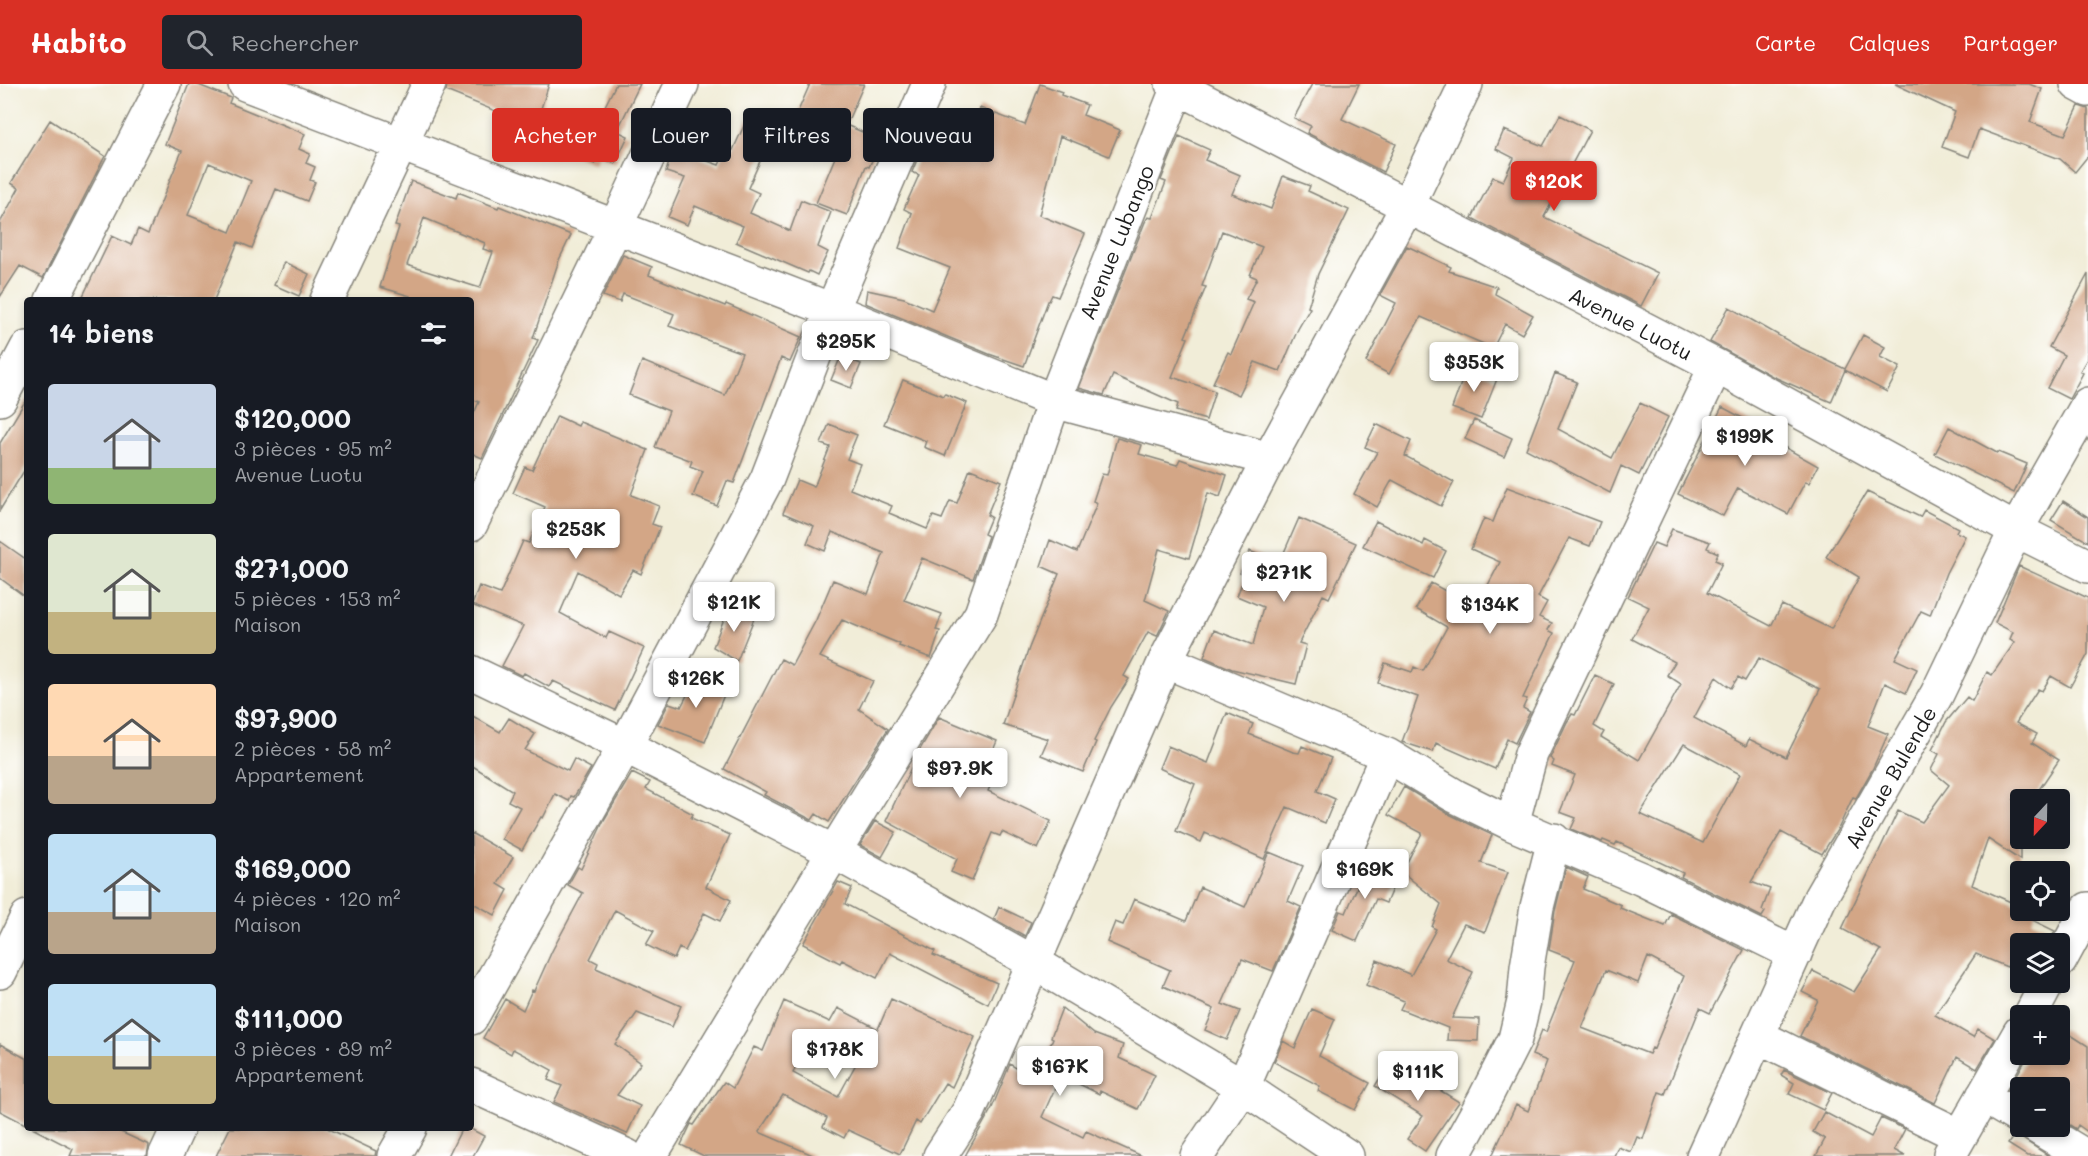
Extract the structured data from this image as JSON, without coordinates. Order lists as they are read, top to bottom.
{
  "streets": {
    "street": ["Avenue Lubango", "Avenue Luotu", "Avenue Bulende"]
  },
  "crossings": [
    ["Avenue Lubango", "Avenue Luotu"],
    ["Avenue Luotu", "Avenue Bulende"]
  ],
  "north": "bottom",
  "page": {
    "header": "Habito",
    "search": "Rechercher",
    "nav": ["Carte", "Calques", "Partager"],
    "chip": [
      "Acheter",
      "Louer",
      "Filtres",
      "Nouveau"
    ],
    "price": [
      "$120K",
      "$295K",
      "$353K",
      "$199K",
      "$253K",
      "$271K",
      "$121K",
      "$134K",
      "$126K",
      "$97.9K",
      "$169K",
      "$178K",
      "$167K",
      "$111K"
    ],
    "heading": "14 biens",
    "list": [
      {
        "name": "$120,000",
        "note": "3 pièces · 95 m² · Avenue Luotu"
      },
      {
        "name": "$271,000",
        "note": "5 pièces · 153 m² · Maison"
      },
      {
        "name": "$97,900",
        "note": "2 pièces · 58 m² · Appartement"
      },
      {
        "name": "$169,000",
        "note": "4 pièces · 120 m² · Maison"
      },
      {
        "name": "$111,000",
        "note": "3 pièces · 89 m² · Appartement"
      }
    ],
    "map_buttons": ["+", "−"]
  }
}
